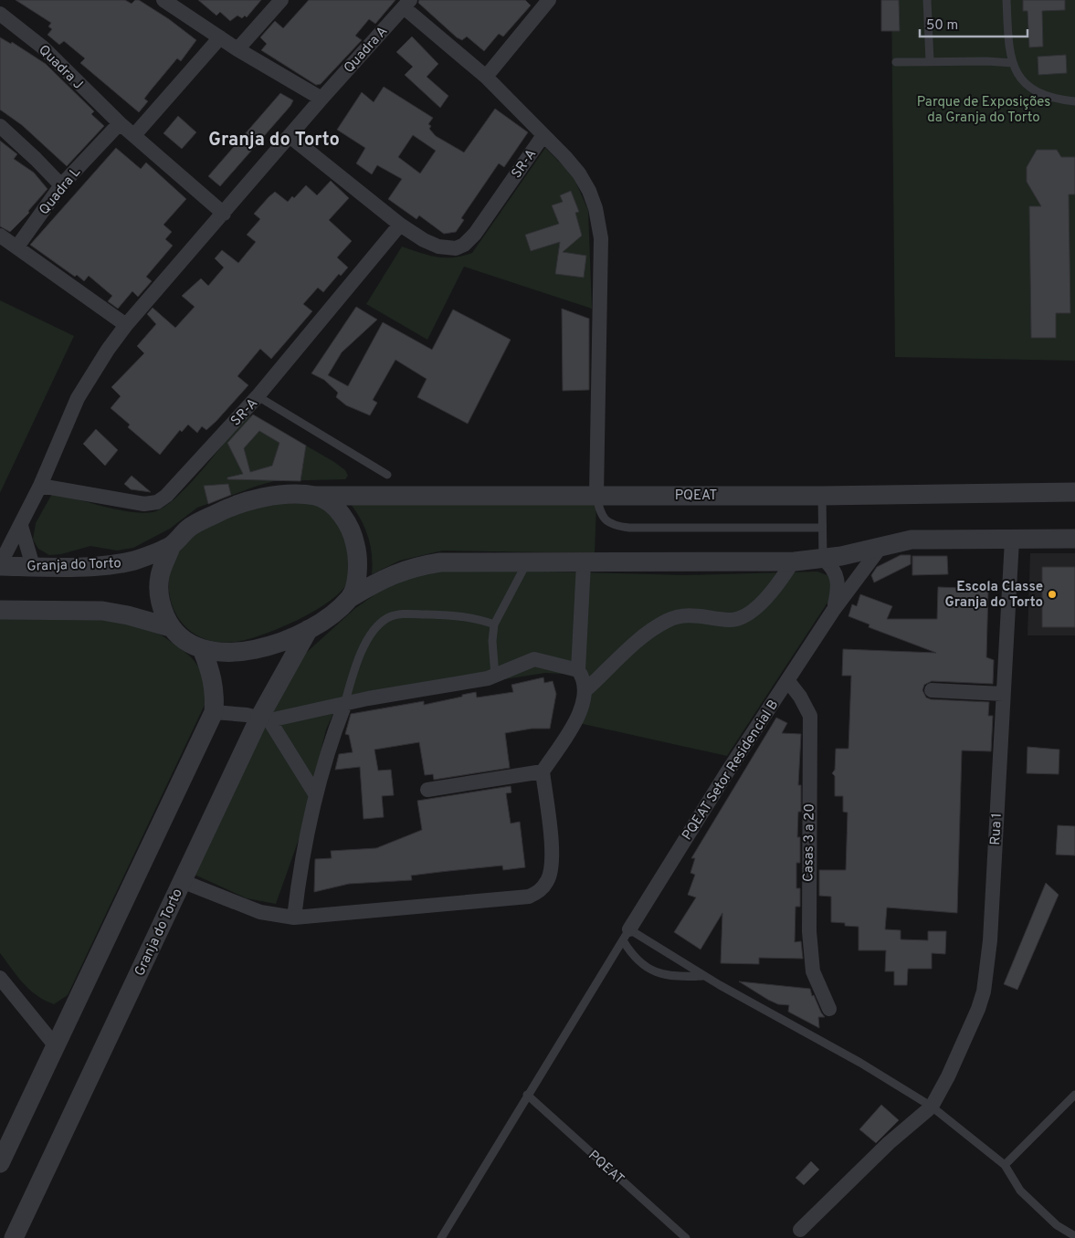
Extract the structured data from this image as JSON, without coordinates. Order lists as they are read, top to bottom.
{
  "streets": {
    "street": [
      "Quadra A",
      "Quadra J",
      "SR-A",
      "Quadra L",
      "PQEAT",
      "Granja do Torto",
      "PQEAT Setor Residencial B",
      "Rua 1",
      "Casas 3 a 20"
    ]
  },
  "crossings": [
    ["Quadra J", "Quadra L"],
    ["PQEAT", "Granja do Torto"],
    ["PQEAT", "PQEAT Setor Residencial B"],
    ["PQEAT Setor Residencial B", "Casas 3 a 20"]
  ],
  "districts": ["Granja do Torto"],
  "parks": ["Parque de Exposições da Granja do Torto"],
  "places": ["Escola Classe Granja do Torto"],
  "scale_bar": "50 m"
}
